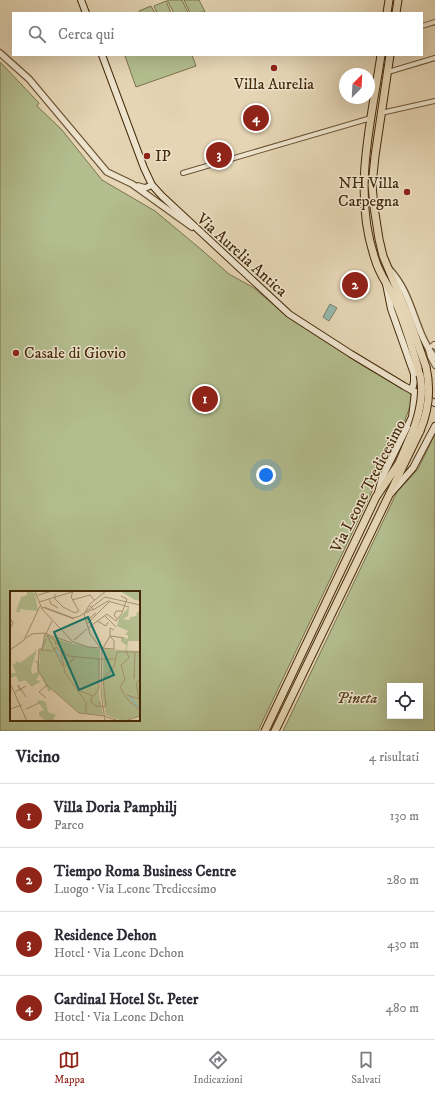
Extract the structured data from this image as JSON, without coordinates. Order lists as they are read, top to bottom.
{
  "streets": {
    "main road": ["Via Aurelia Antica", "Via Leone Tredicesimo"]
  },
  "parks": ["Pineta"],
  "places": [
    "Villa Aurelia",
    "IP",
    "NH Villa Carpegna",
    "Casale di Giovio"
  ],
  "north": "top right",
  "page": {
    "search": "Cerca qui",
    "pins": [
      "4",
      "3",
      "2",
      "1"
    ],
    "heading": ["Vicino", "4 risultati"],
    "list": [
      {
        "mark": "1",
        "name": "Villa Doria Pamphilj",
        "note": "Parco",
        "value": "130 m"
      },
      {
        "mark": "2",
        "name": "Tiempo Roma Business Centre",
        "note": "Luogo · Via Leone Tredicesimo",
        "value": "280 m"
      },
      {
        "mark": "3",
        "name": "Residence Dehon",
        "note": "Hotel · Via Leone Dehon",
        "value": "430 m"
      },
      {
        "mark": "4",
        "name": "Cardinal Hotel St. Peter",
        "note": "Hotel · Via Leone Dehon",
        "value": "480 m"
      }
    ],
    "nav": ["Mappa", "Indicazioni", "Salvati"]
  }
}
